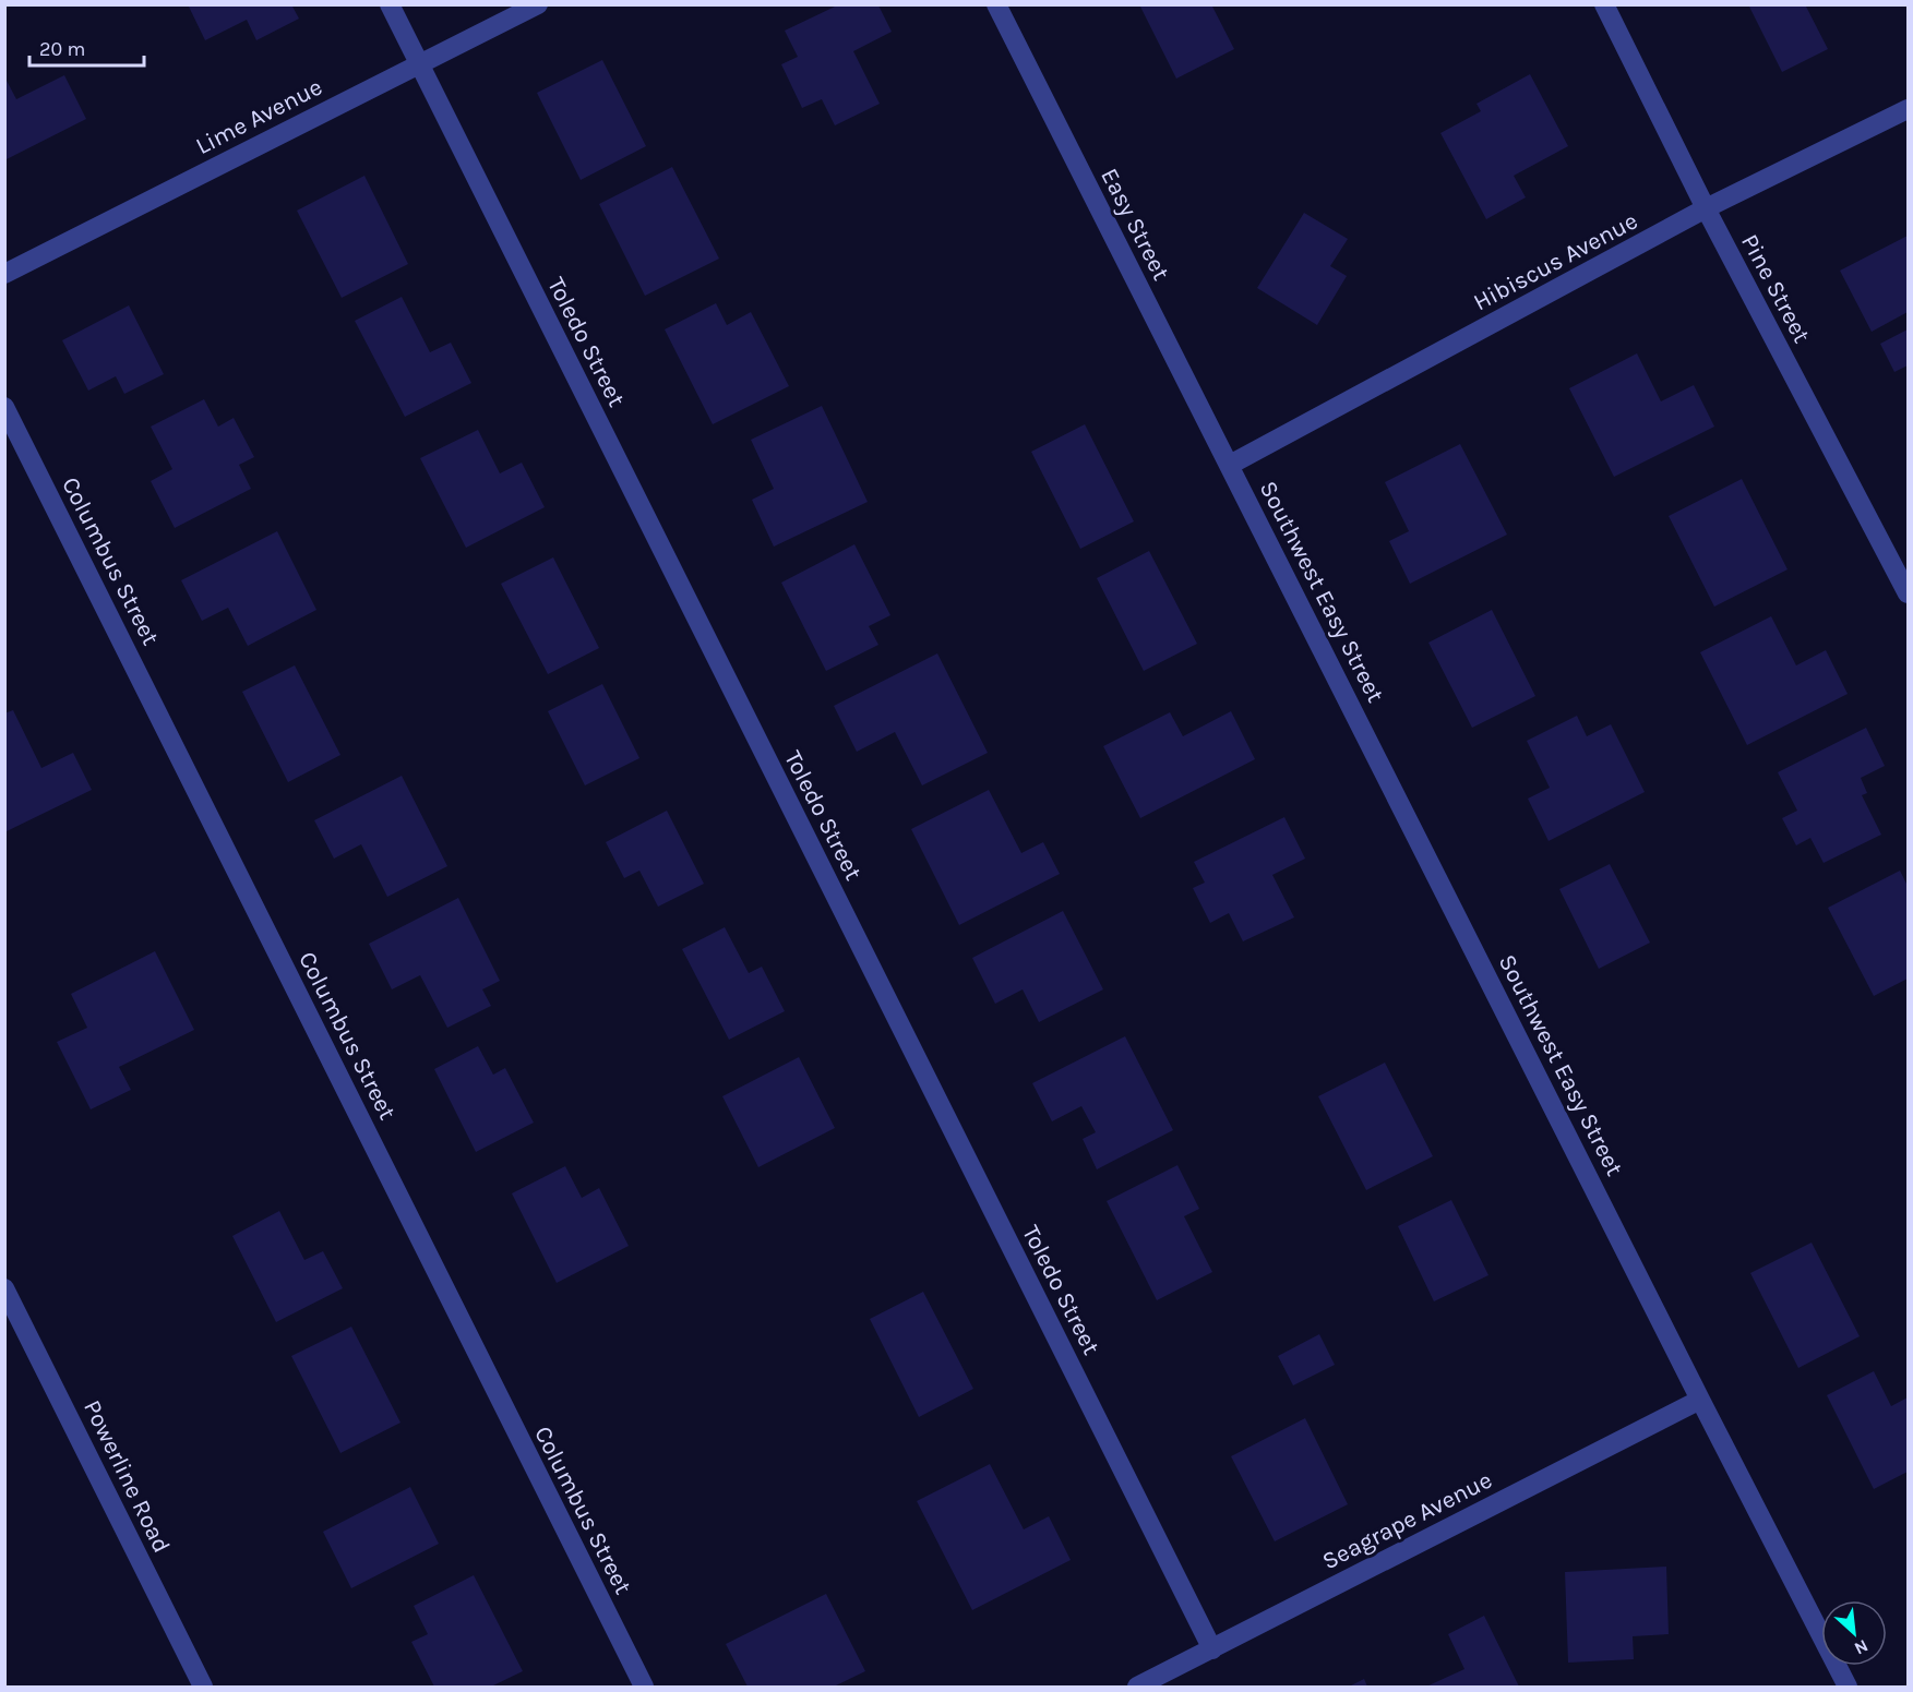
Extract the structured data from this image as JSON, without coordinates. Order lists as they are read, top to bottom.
{
  "streets": {
    "street": [
      "Lime Avenue",
      "Easy Street",
      "Hibiscus Avenue",
      "Pine Street",
      "Toledo Street",
      "Columbus Street",
      "Southwest Easy Street",
      "Powerline Road",
      "Seagrape Avenue"
    ]
  },
  "crossings": [
    ["Lime Avenue", "Toledo Street"],
    ["Easy Street", "Hibiscus Avenue"],
    ["Easy Street", "Southwest Easy Street"],
    ["Hibiscus Avenue", "Pine Street"],
    ["Hibiscus Avenue", "Southwest Easy Street"],
    ["Toledo Street", "Seagrape Avenue"],
    ["Southwest Easy Street", "Seagrape Avenue"]
  ],
  "scale_bar": "20 m",
  "north": "bottom right"
}
